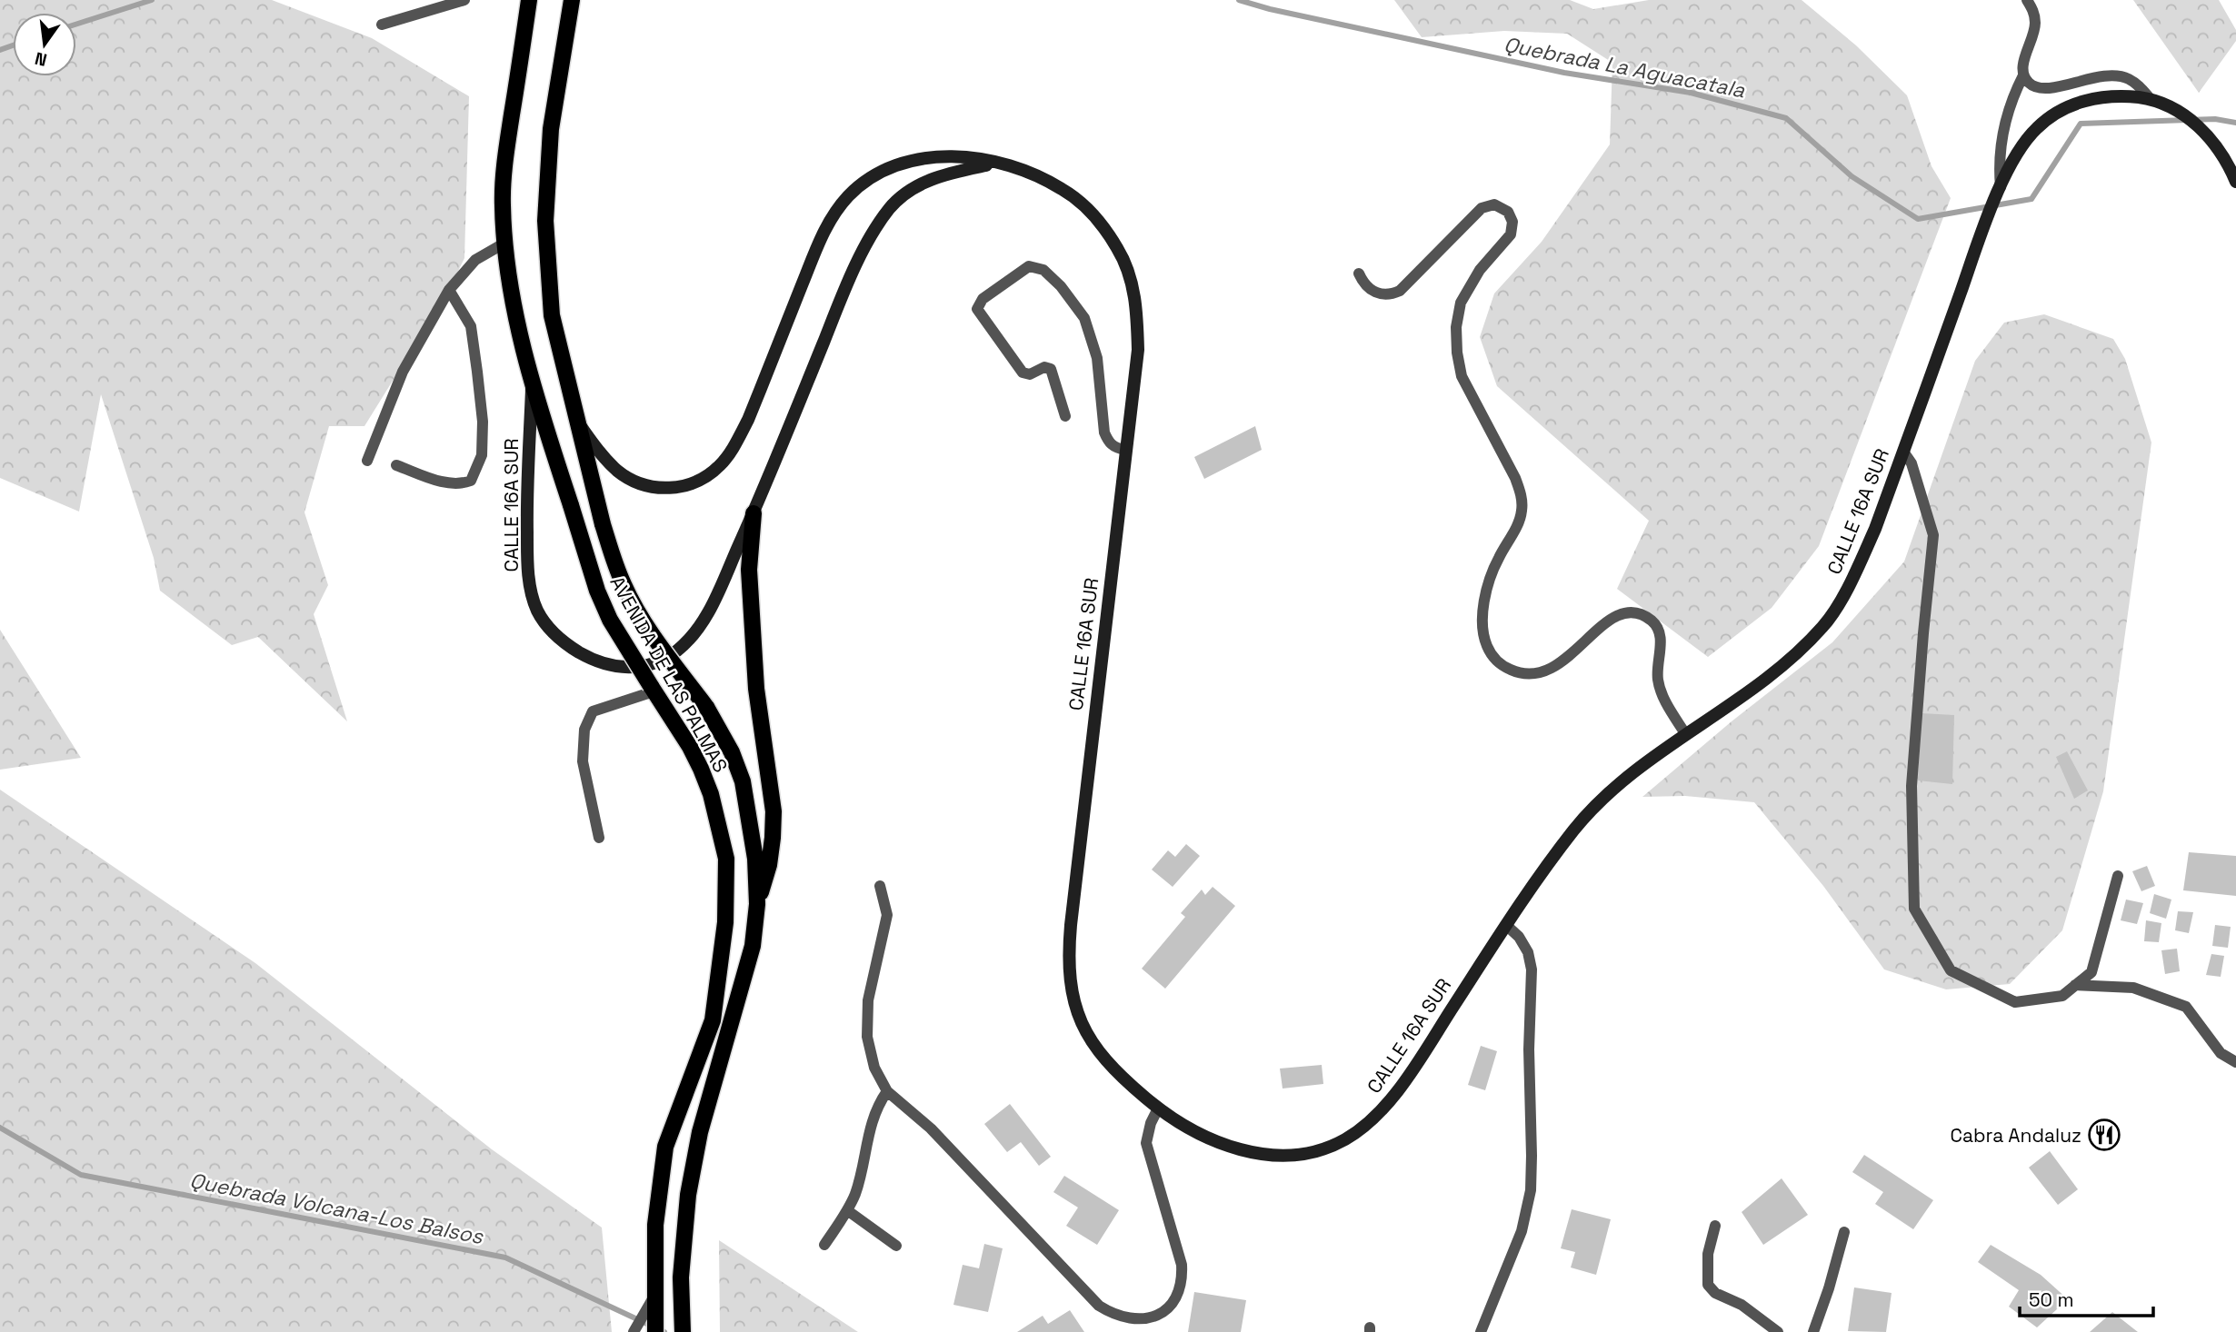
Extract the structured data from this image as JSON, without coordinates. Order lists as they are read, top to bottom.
{
  "streets": {
    "main road": ["CALLE 16A SUR", "AVENIDA DE LAS PALMAS"]
  },
  "crossings": [
    ["CALLE 16A SUR", "AVENIDA DE LAS PALMAS"]
  ],
  "water": ["Quebrada La Aguacatala", "Quebrada Volcana-Los Balsos"],
  "places": {
    "restaurant": ["Cabra Andaluz"]
  },
  "scale_bar": "50 m",
  "north": "bottom"
}
